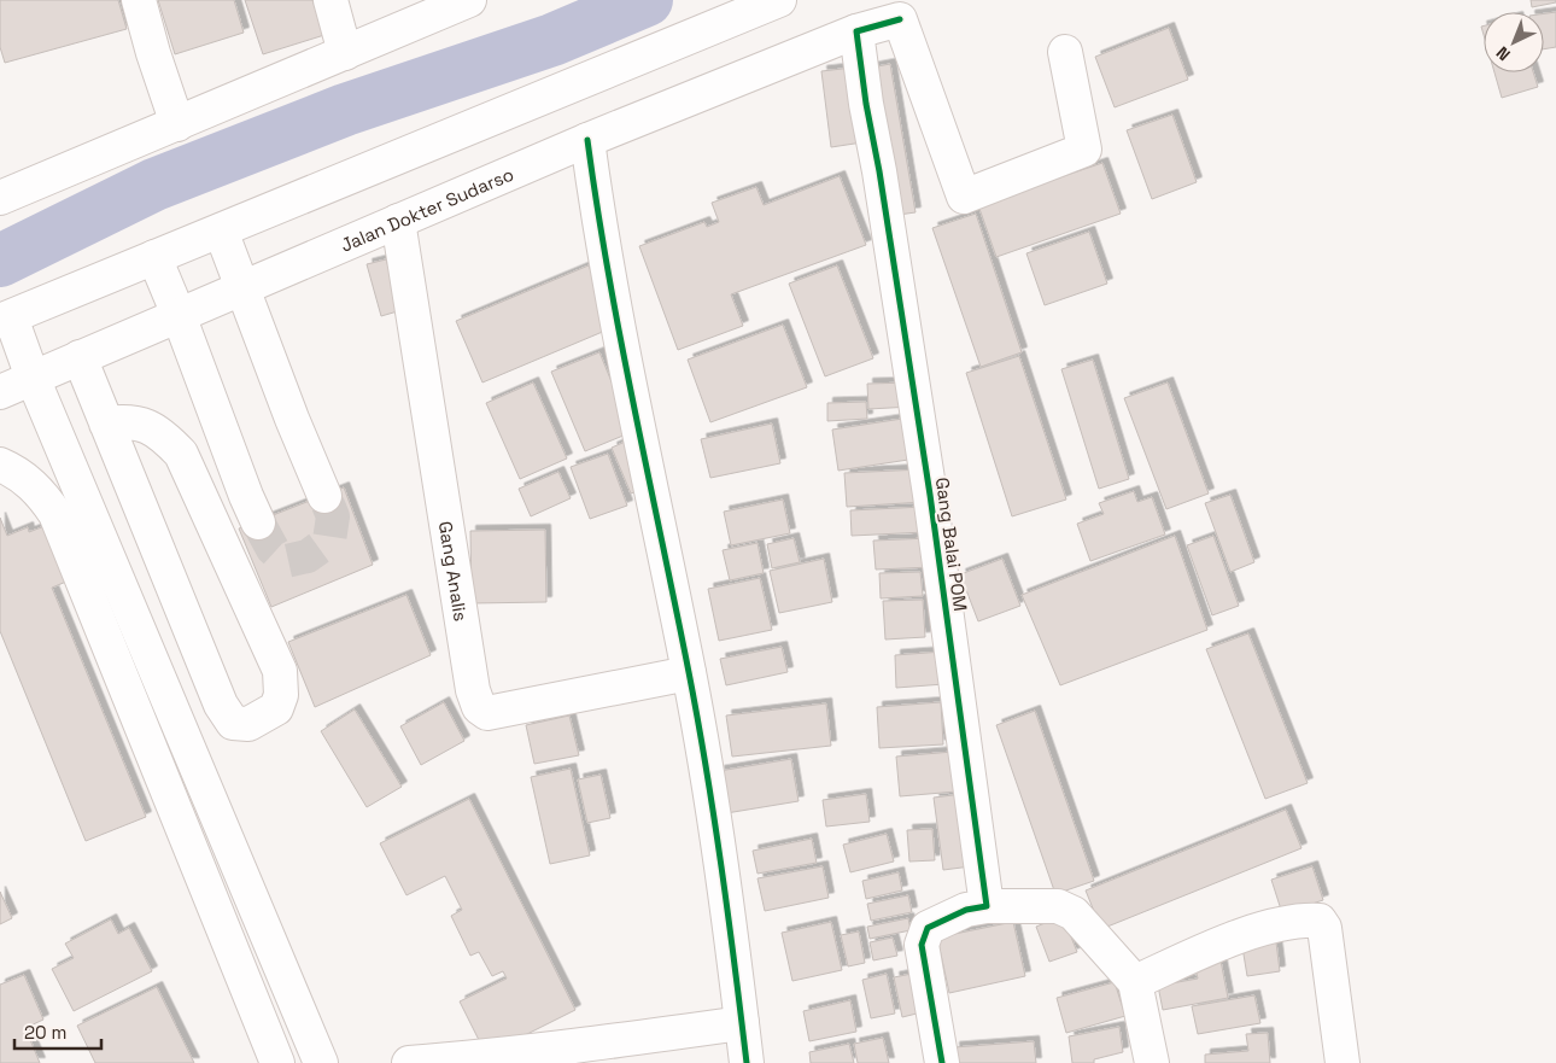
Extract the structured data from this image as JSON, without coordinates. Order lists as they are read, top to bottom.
{
  "streets": {
    "street": ["Jalan Dokter Sudarso", "Gang Balai POM", "Gang Analis"]
  },
  "crossings": [
    ["Jalan Dokter Sudarso", "Gang Balai POM"],
    ["Jalan Dokter Sudarso", "Gang Analis"]
  ],
  "scale_bar": "20 m",
  "north": "bottom left"
}
